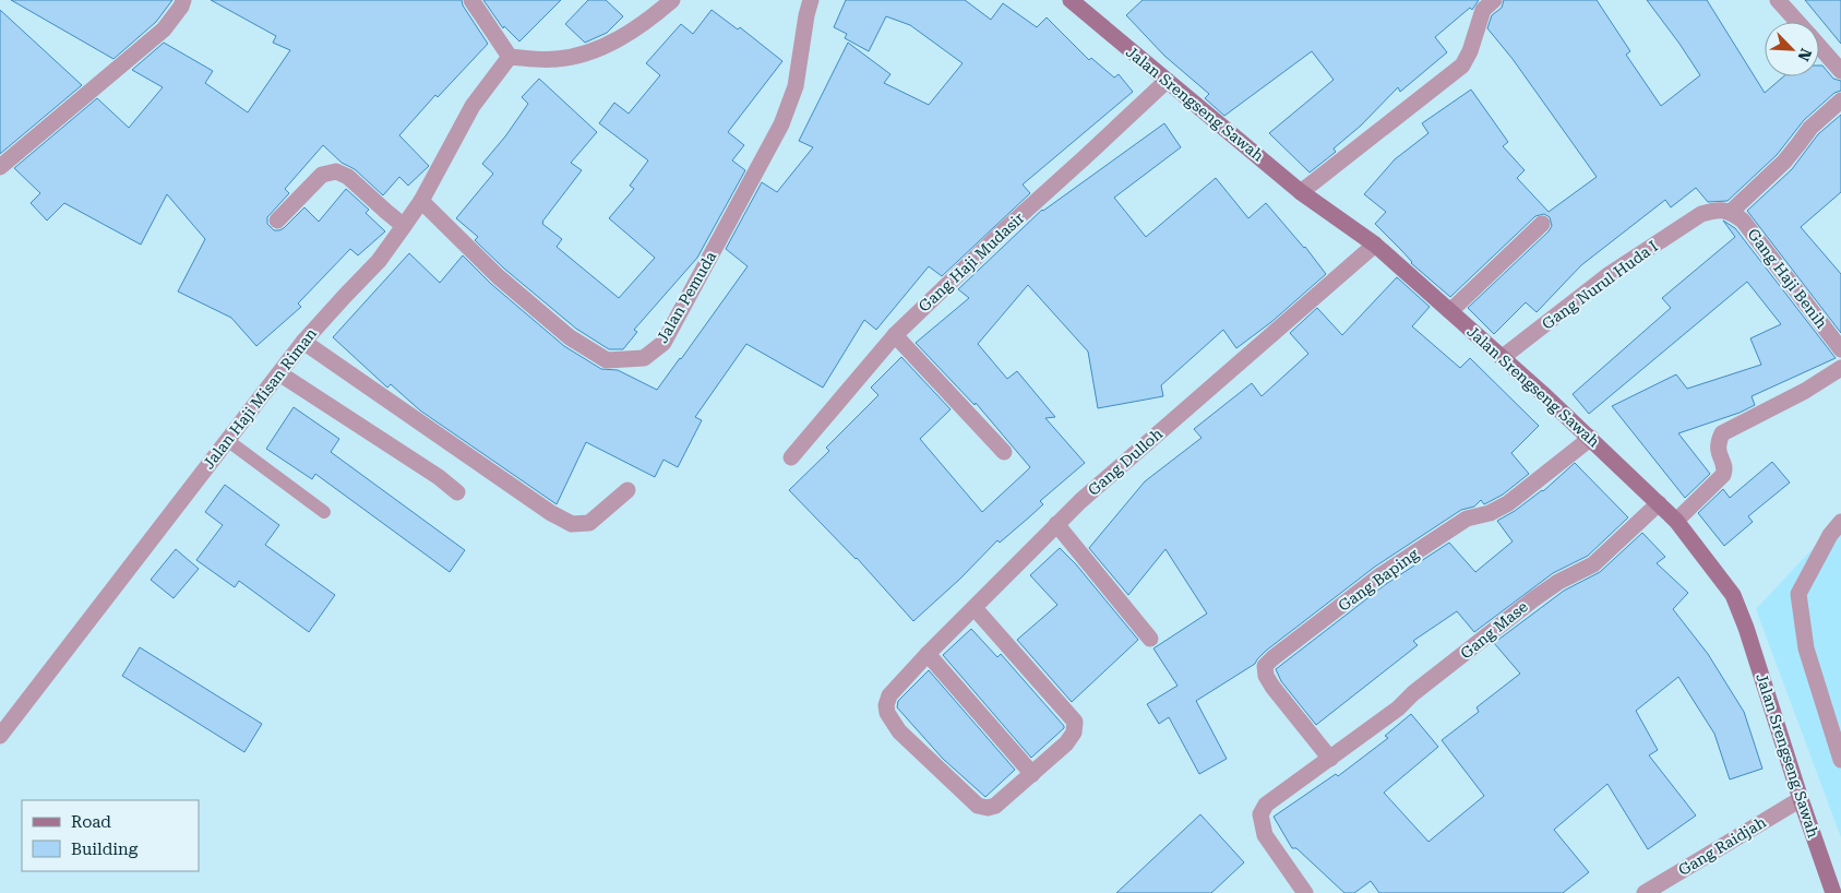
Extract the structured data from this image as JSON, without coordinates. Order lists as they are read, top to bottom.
{
  "streets": {
    "street": [
      "Jalan Srengseng Sawah",
      "Gang Haji Mudasir",
      "Gang Haji Benih",
      "Gang Nurul Huda I",
      "Jalan Pemuda",
      "Jalan Haji Misan Riman",
      "Gang Dulloh",
      "Gang Baping",
      "Gang Mase",
      "Gang Raidjah"
    ]
  },
  "crossings": [
    ["Jalan Srengseng Sawah", "Gang Haji Mudasir"],
    ["Jalan Srengseng Sawah", "Gang Nurul Huda I"],
    ["Jalan Srengseng Sawah", "Gang Dulloh"],
    ["Jalan Srengseng Sawah", "Gang Baping"],
    ["Jalan Srengseng Sawah", "Gang Mase"],
    ["Jalan Srengseng Sawah", "Gang Raidjah"],
    ["Gang Haji Benih", "Gang Nurul Huda I"],
    ["Jalan Pemuda", "Jalan Haji Misan Riman"],
    ["Gang Baping", "Gang Mase"]
  ],
  "legend": ["Road", "Building"],
  "north": "bottom right"
}
